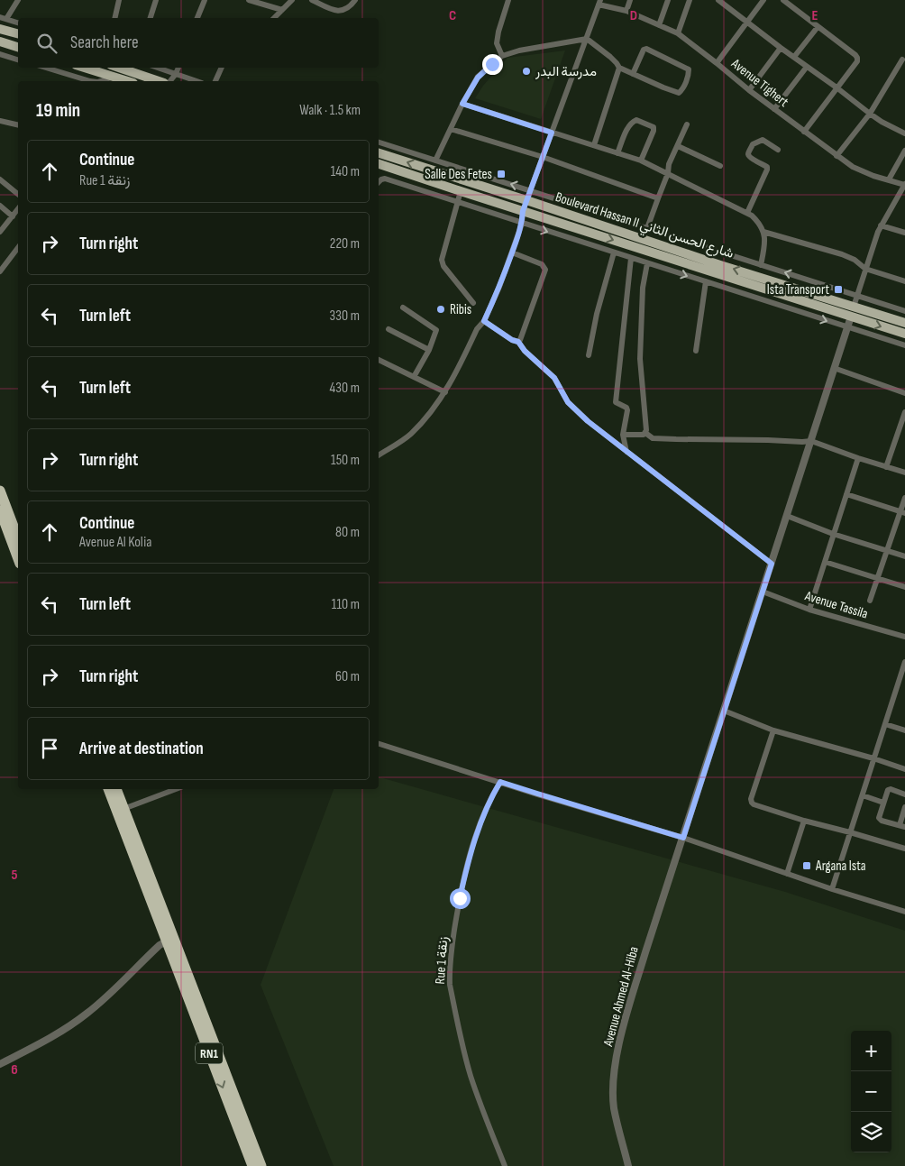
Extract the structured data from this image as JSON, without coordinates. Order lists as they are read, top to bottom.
{
  "streets": {
    "highway": ["RN1"],
    "main road": ["Boulevard Hassan II شارع الحسن الثاني"],
    "street": [
      "Avenue Tighert",
      "Avenue Tassila",
      "Rue 1 زنقة",
      "Avenue Ahmed Al-Hiba"
    ]
  },
  "crossings": [
    ["Boulevard Hassan II شارع الحسن الثاني", "Avenue Ahmed Al-Hiba"],
    ["Avenue Tassila", "Avenue Ahmed Al-Hiba"]
  ],
  "places": {
    "other": ["مدرسة البدر", "Ribis"],
    "transit": ["Salle Des Fetes", "Ista Transport", "Argana Ista"]
  },
  "page": {
    "search": "Search here",
    "heading": ["19 min", "Walk · 1.5 km"],
    "list": [
      ["Continue", "Rue 1 زنقة", "140 m"],
      ["Turn right", "220 m"],
      ["Turn left", "330 m"],
      ["Turn left", "430 m"],
      ["Turn right", "150 m"],
      ["Continue", "Avenue Al Kolia", "80 m"],
      ["Turn left", "110 m"],
      ["Turn right", "60 m"],
      "Arrive at destination"
    ],
    "map_buttons": ["+", "−"]
  },
  "grid": {
    "columns": ["C", "D", "E"],
    "rows": ["5", "6"]
  }
}
